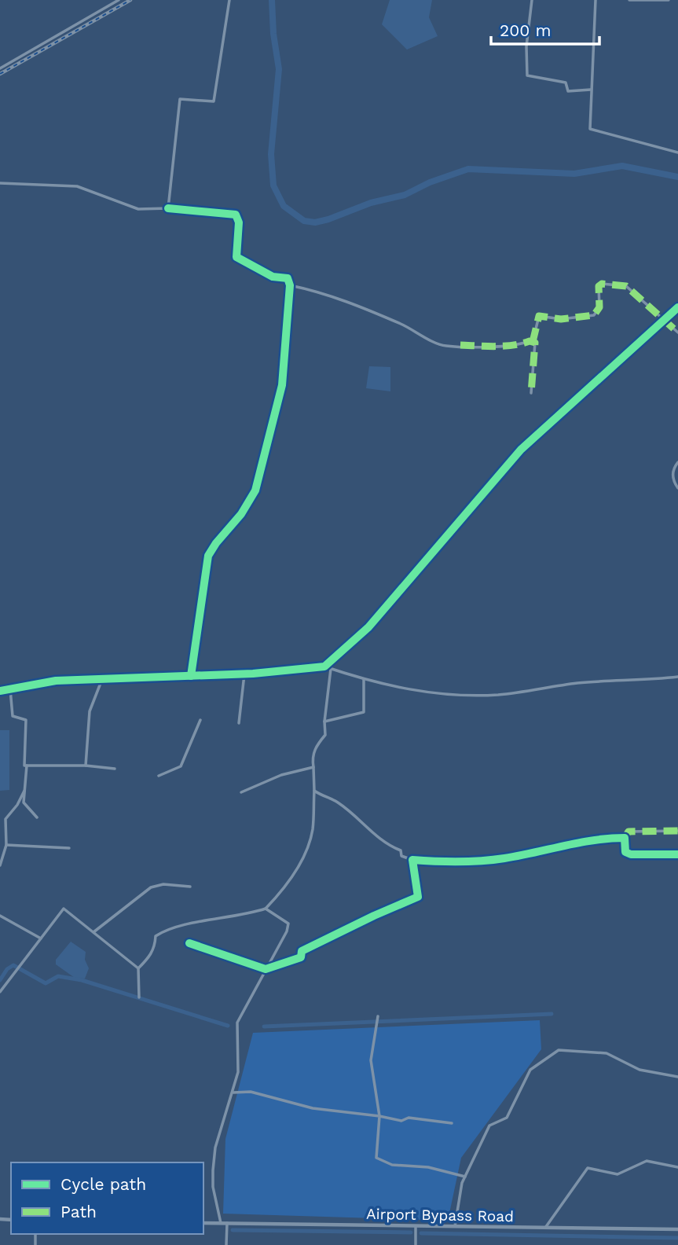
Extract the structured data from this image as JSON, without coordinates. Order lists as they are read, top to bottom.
{
  "streets": {
    "street": ["Airport Bypass Road"]
  },
  "legend": ["Cycle path", "Path"],
  "scale_bar": "200 m"
}
